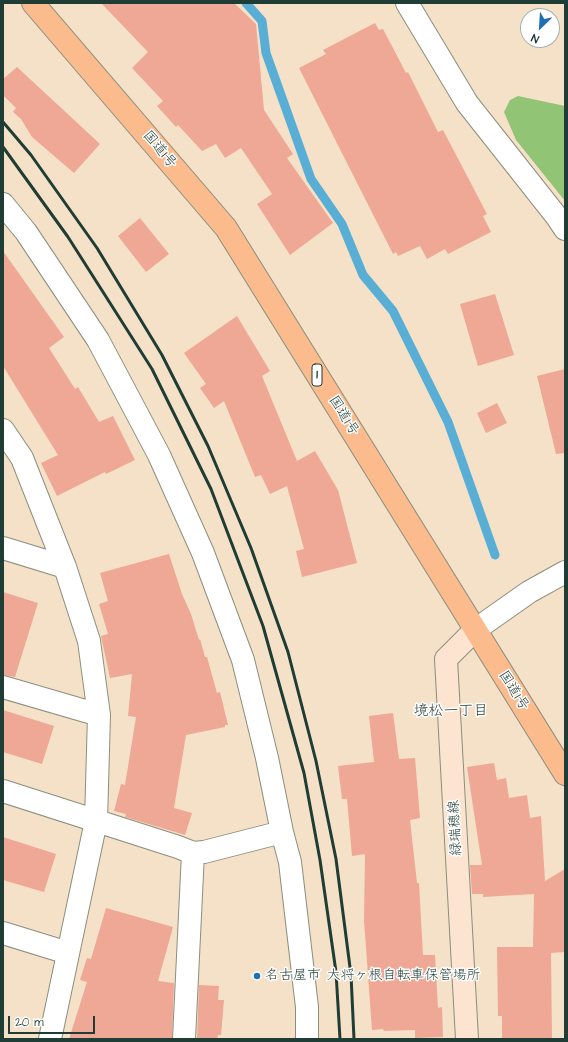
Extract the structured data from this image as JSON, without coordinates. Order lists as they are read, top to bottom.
{
  "streets": {
    "highway": ["国道1号", "1"],
    "main road": ["緑瑞穂線"]
  },
  "crossings": [
    ["国道1号", "緑瑞穂線"]
  ],
  "districts": ["境松一丁目"],
  "places": ["名古屋市 大将ヶ根自転車保管場所"],
  "scale_bar": "20 m",
  "north": "bottom left"
}
